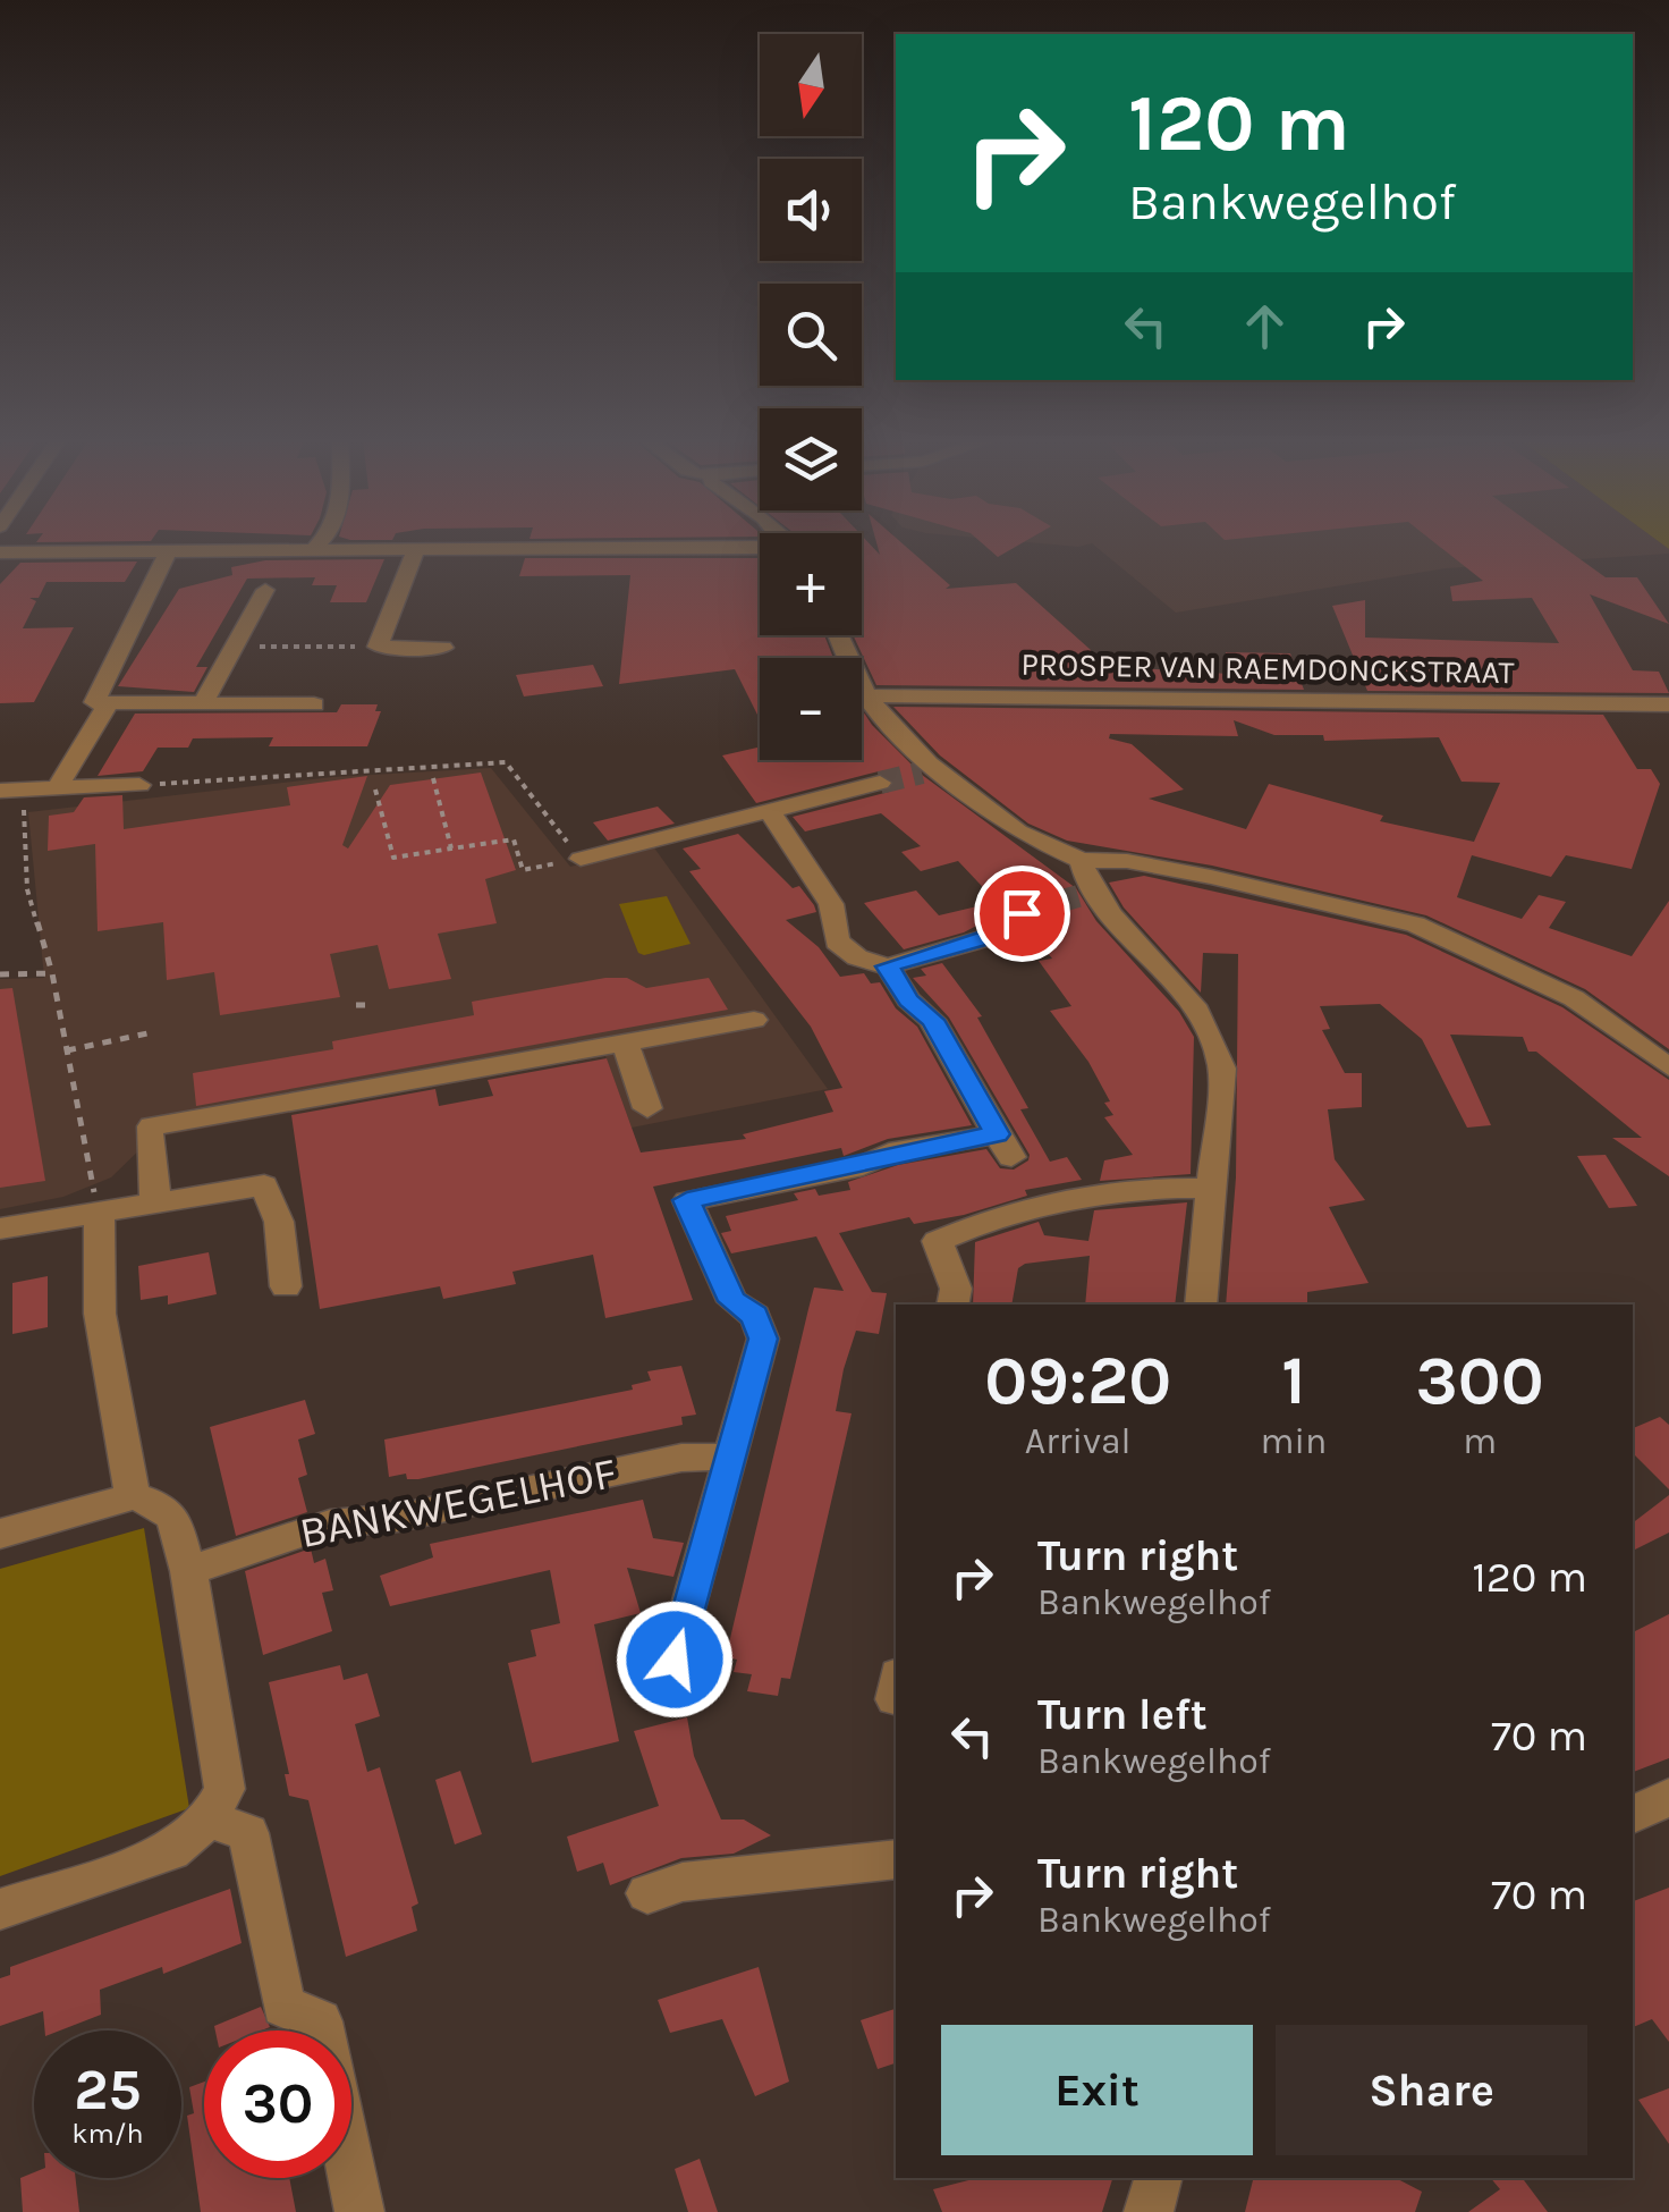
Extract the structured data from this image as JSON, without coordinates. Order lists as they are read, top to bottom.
{
  "streets": {
    "street": ["PROSPER VAN RAEMDONCKSTRAAT", "BANKWEGELHOF"]
  },
  "north": "bottom",
  "page": {
    "map_buttons": ["+", "−"],
    "turn": ["120 m", "Bankwegelhof"],
    "eta": [
      "09:20",
      "Arrival",
      "1",
      "min",
      "300",
      "m"
    ],
    "list": [
      {
        "name": "Turn right",
        "note": "Bankwegelhof",
        "value": "120 m"
      },
      {
        "name": "Turn left",
        "note": "Bankwegelhof",
        "value": "70 m"
      },
      {
        "name": "Turn right",
        "note": "Bankwegelhof",
        "value": "70 m"
      }
    ],
    "buttons": ["Exit", "Share"],
    "speed": "25 km/h",
    "limit": "30"
  }
}
